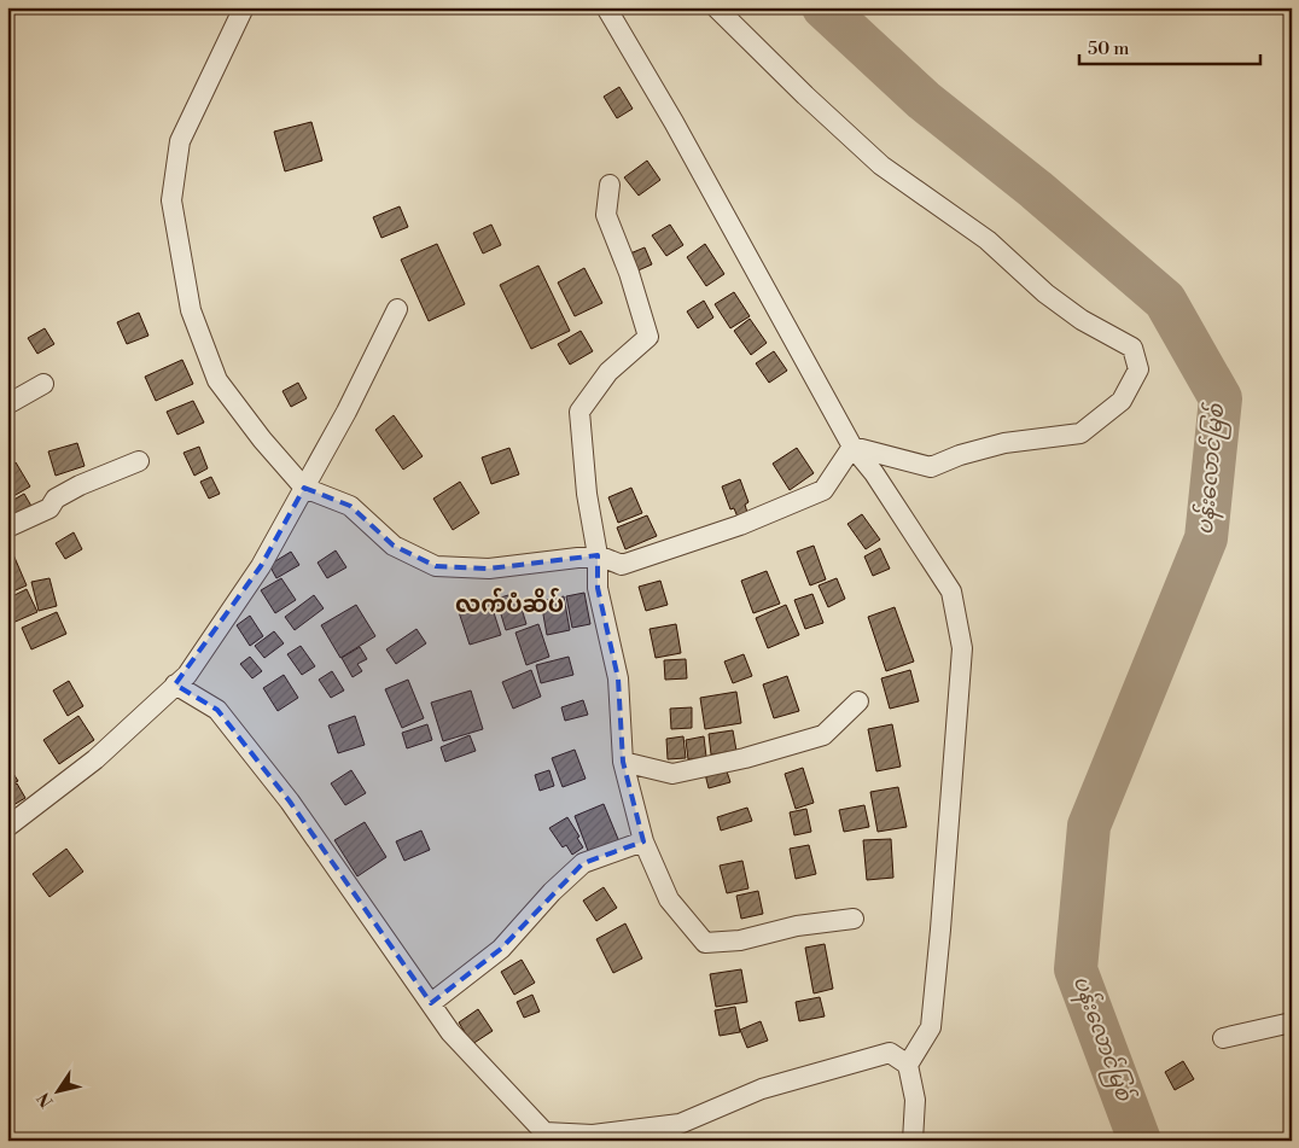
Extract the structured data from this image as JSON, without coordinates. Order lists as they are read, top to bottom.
{
  "districts": ["လက်ပံဆိပ်"],
  "water": ["ပန်းလောင်မြစ်"],
  "scale_bar": "50 m",
  "north": "bottom left"
}
